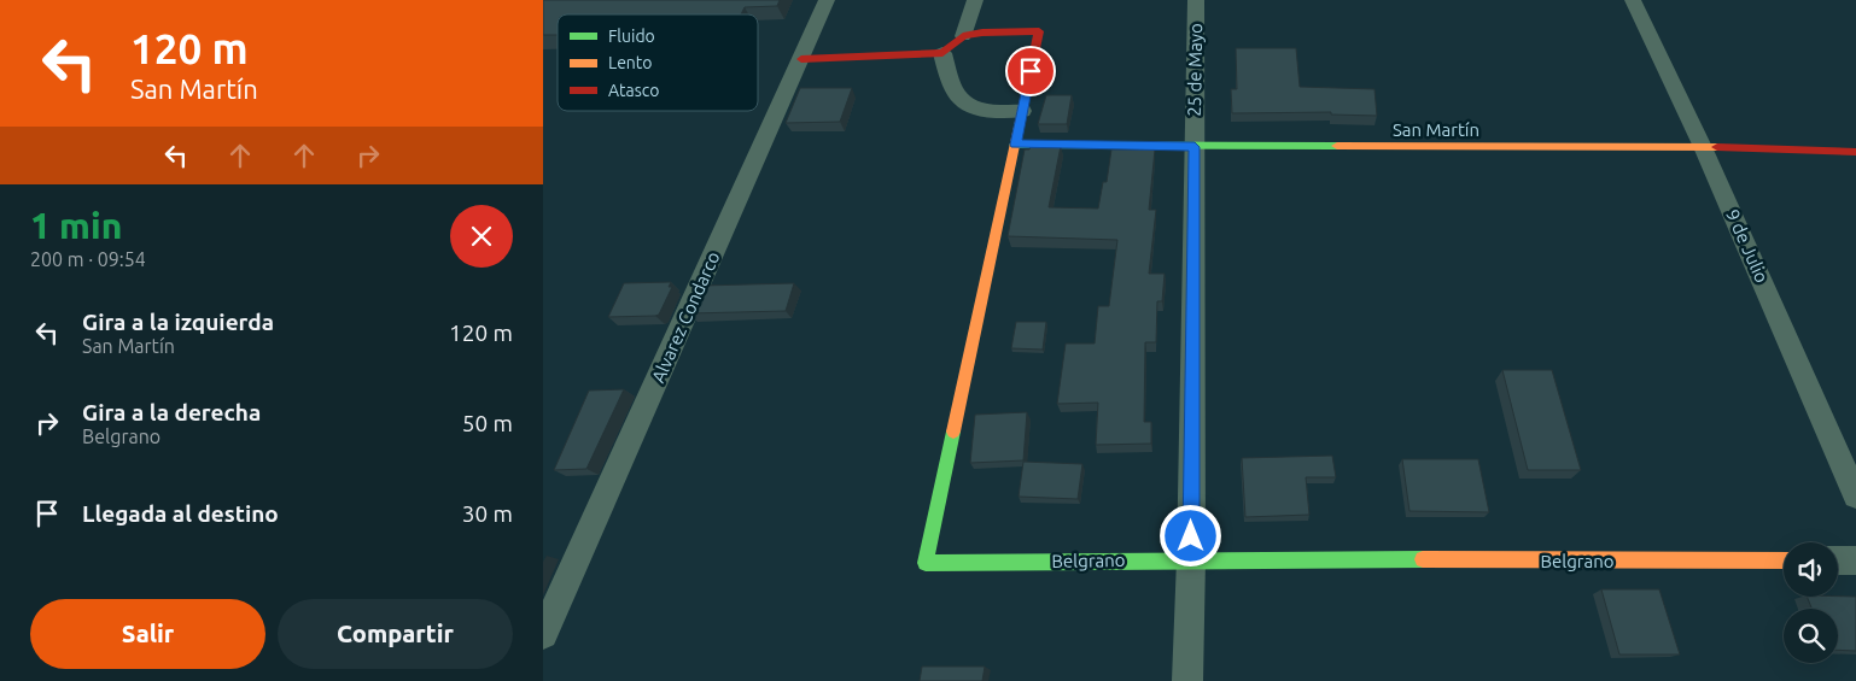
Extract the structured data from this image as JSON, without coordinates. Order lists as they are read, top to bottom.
{
  "streets": {
    "street": [
      "25 de Mayo",
      "San Martín",
      "9 de Julio",
      "Alvarez Condarco",
      "Belgrano"
    ]
  },
  "crossings": [
    ["25 de Mayo", "San Martín"],
    ["25 de Mayo", "Belgrano"],
    ["San Martín", "9 de Julio"],
    ["San Martín", "Belgrano"]
  ],
  "legend": ["Fluido", "Lento", "Atasco"],
  "page": {
    "turn": ["120 m", "San Martín"],
    "heading": ["1 min", "200 m · 09:54"],
    "list": [
      {
        "name": "Gira a la izquierda",
        "note": "San Martín",
        "value": "120 m"
      },
      {
        "name": "Gira a la derecha",
        "note": "Belgrano",
        "value": "50 m"
      },
      {
        "name": "Llegada al destino",
        "value": "30 m"
      }
    ],
    "buttons": ["Salir", "Compartir"]
  }
}
